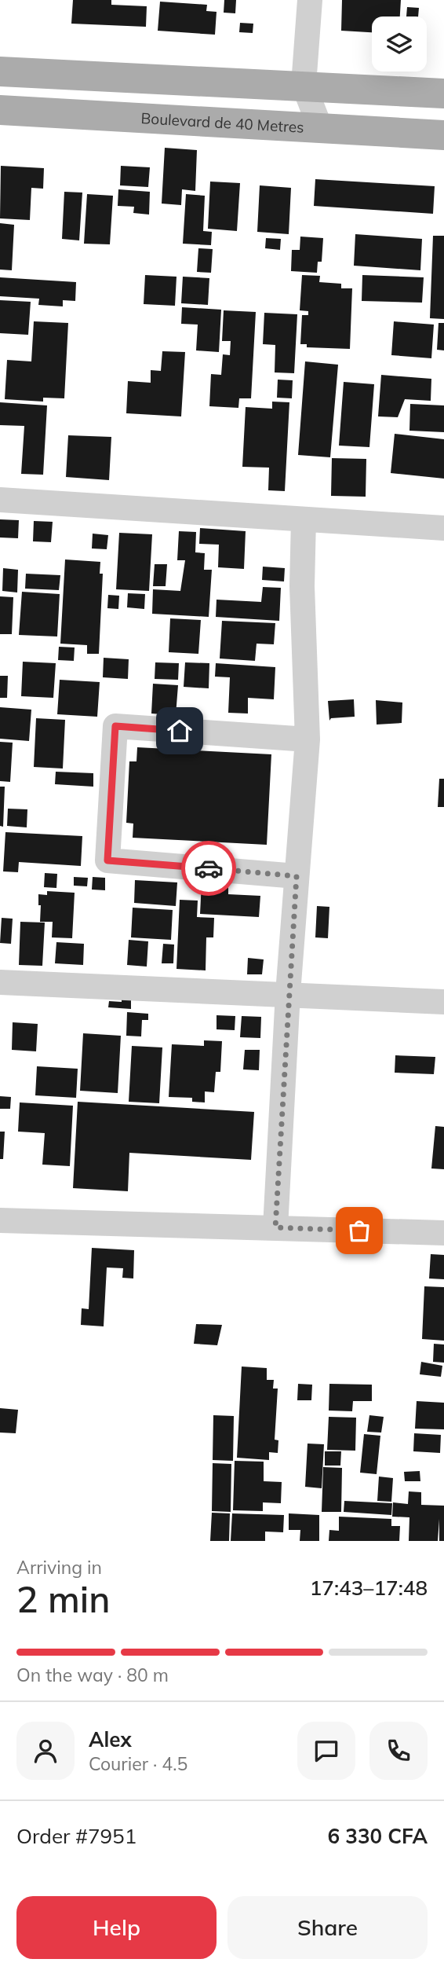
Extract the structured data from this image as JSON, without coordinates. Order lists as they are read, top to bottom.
{
  "streets": {
    "main road": ["Boulevard de 40 Metres"]
  },
  "page": {
    "heading": ["2 min", "Arriving in", "17:43–17:48"],
    "panel": [
      "Alex",
      "Courier · 4.5",
      "Order #7951",
      "6 330 CFA"
    ],
    "bar": "On the way · 80 m",
    "buttons": ["Help", "Share"]
  }
}
